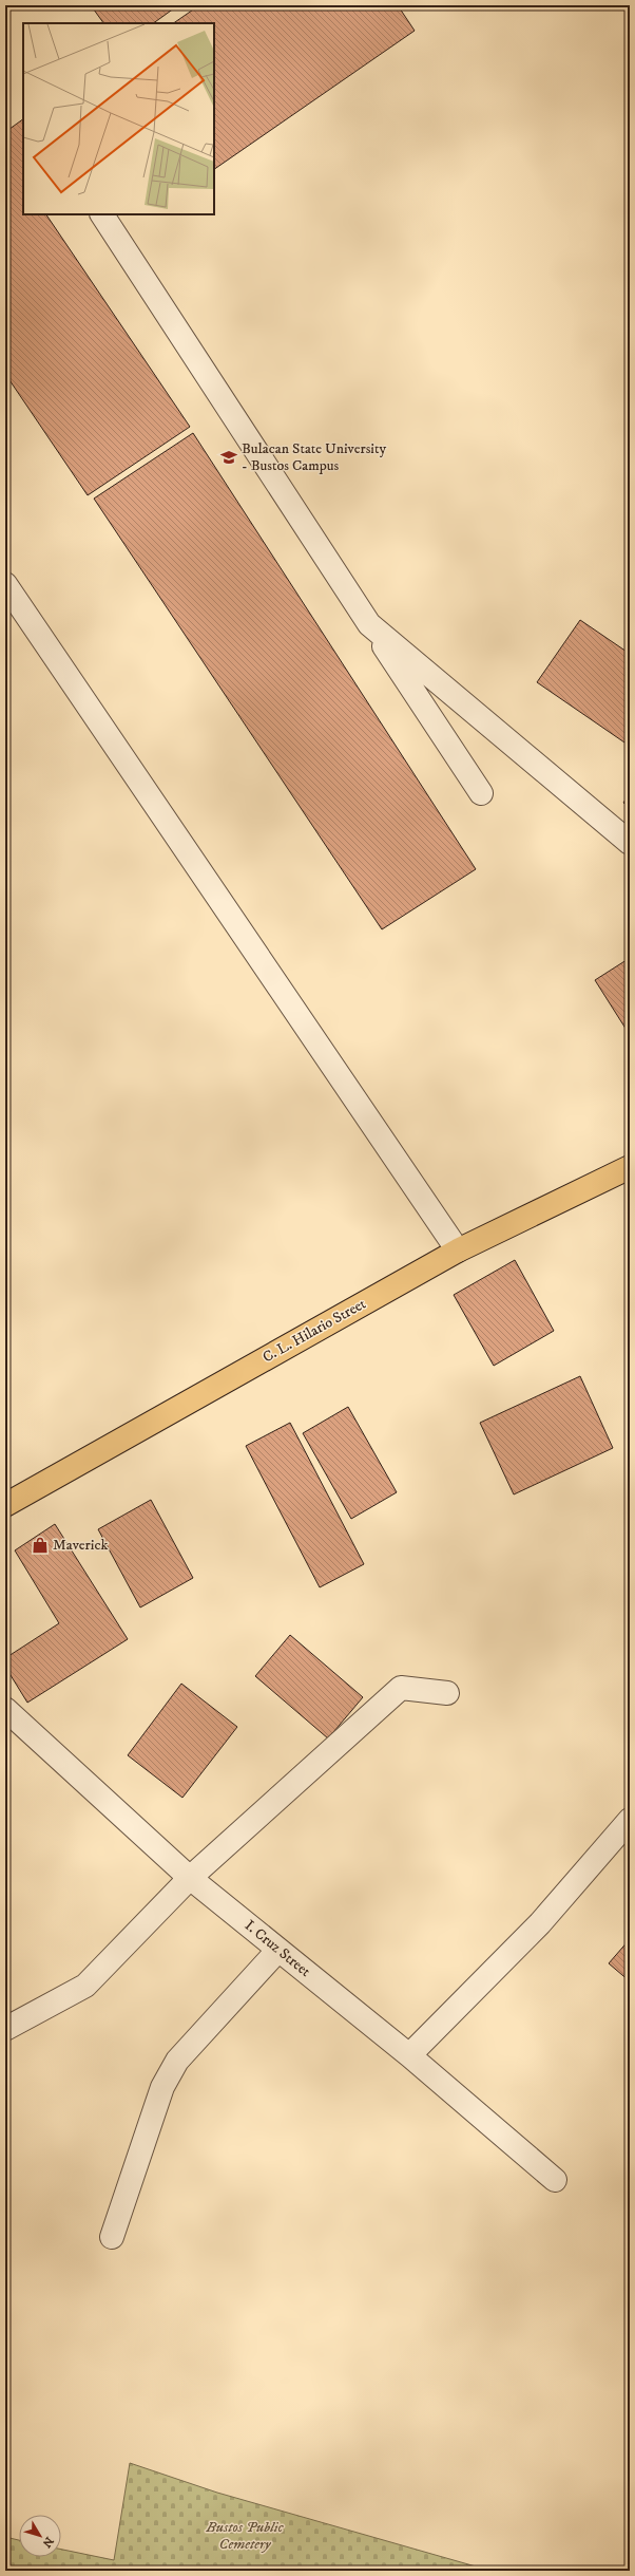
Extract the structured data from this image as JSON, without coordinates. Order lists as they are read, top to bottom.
{
  "streets": {
    "main road": ["C. L. Hilario Street"],
    "street": ["I. Cruz Street"]
  },
  "parks": ["Bustos Public Cemetery"],
  "places": {
    "school or university": ["Bulacan State University - Bustos Campus"],
    "shop": ["Maverick"]
  },
  "north": "bottom right"
}
